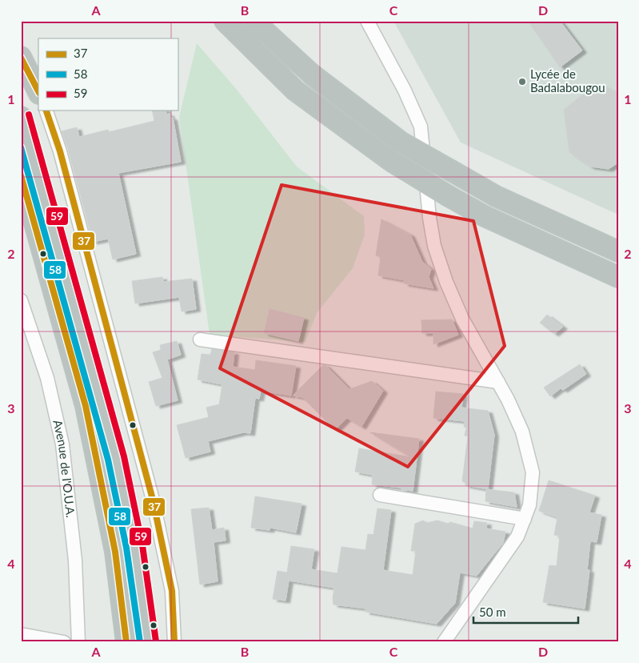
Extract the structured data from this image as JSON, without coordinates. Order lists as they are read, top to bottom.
{
  "streets": {
    "street": ["Avenue de l'O.U.A."]
  },
  "places": ["Lycée de Badalabougou"],
  "lines": ["transit line 37", "transit line 59", "transit line 58"],
  "legend": ["37", "58", "59"],
  "scale_bar": "50 m",
  "grid": {
    "columns": [
      "A",
      "B",
      "C",
      "D"
    ],
    "rows": [
      "1",
      "2",
      "3",
      "4"
    ]
  }
}
